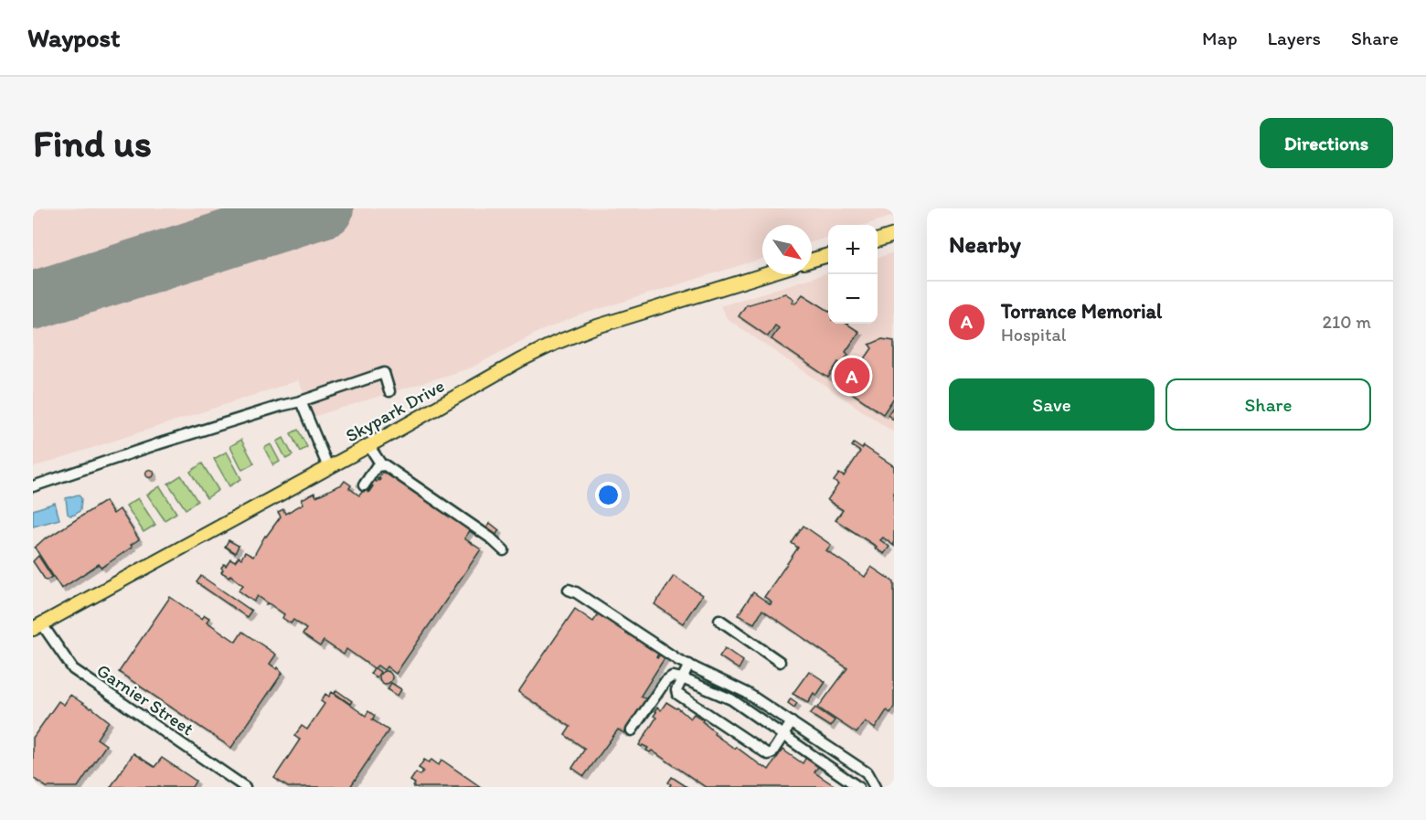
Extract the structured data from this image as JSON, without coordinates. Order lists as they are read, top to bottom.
{
  "streets": {
    "main road": ["Skypark Drive"],
    "street": ["Garnier Street"]
  },
  "crossings": [
    ["Skypark Drive", "Garnier Street"]
  ],
  "north": "bottom right",
  "page": {
    "header": "Waypost",
    "nav": ["Map", "Layers", "Share"],
    "buttons": [
      "Directions",
      ["Save", "Share"]
    ],
    "title": "Find us",
    "heading": "Nearby",
    "map_buttons": ["+", "−"],
    "list": [
      {
        "mark": "A",
        "name": "Torrance Memorial",
        "note": "Hospital",
        "value": "210 m"
      }
    ],
    "pins": "A"
  }
}
